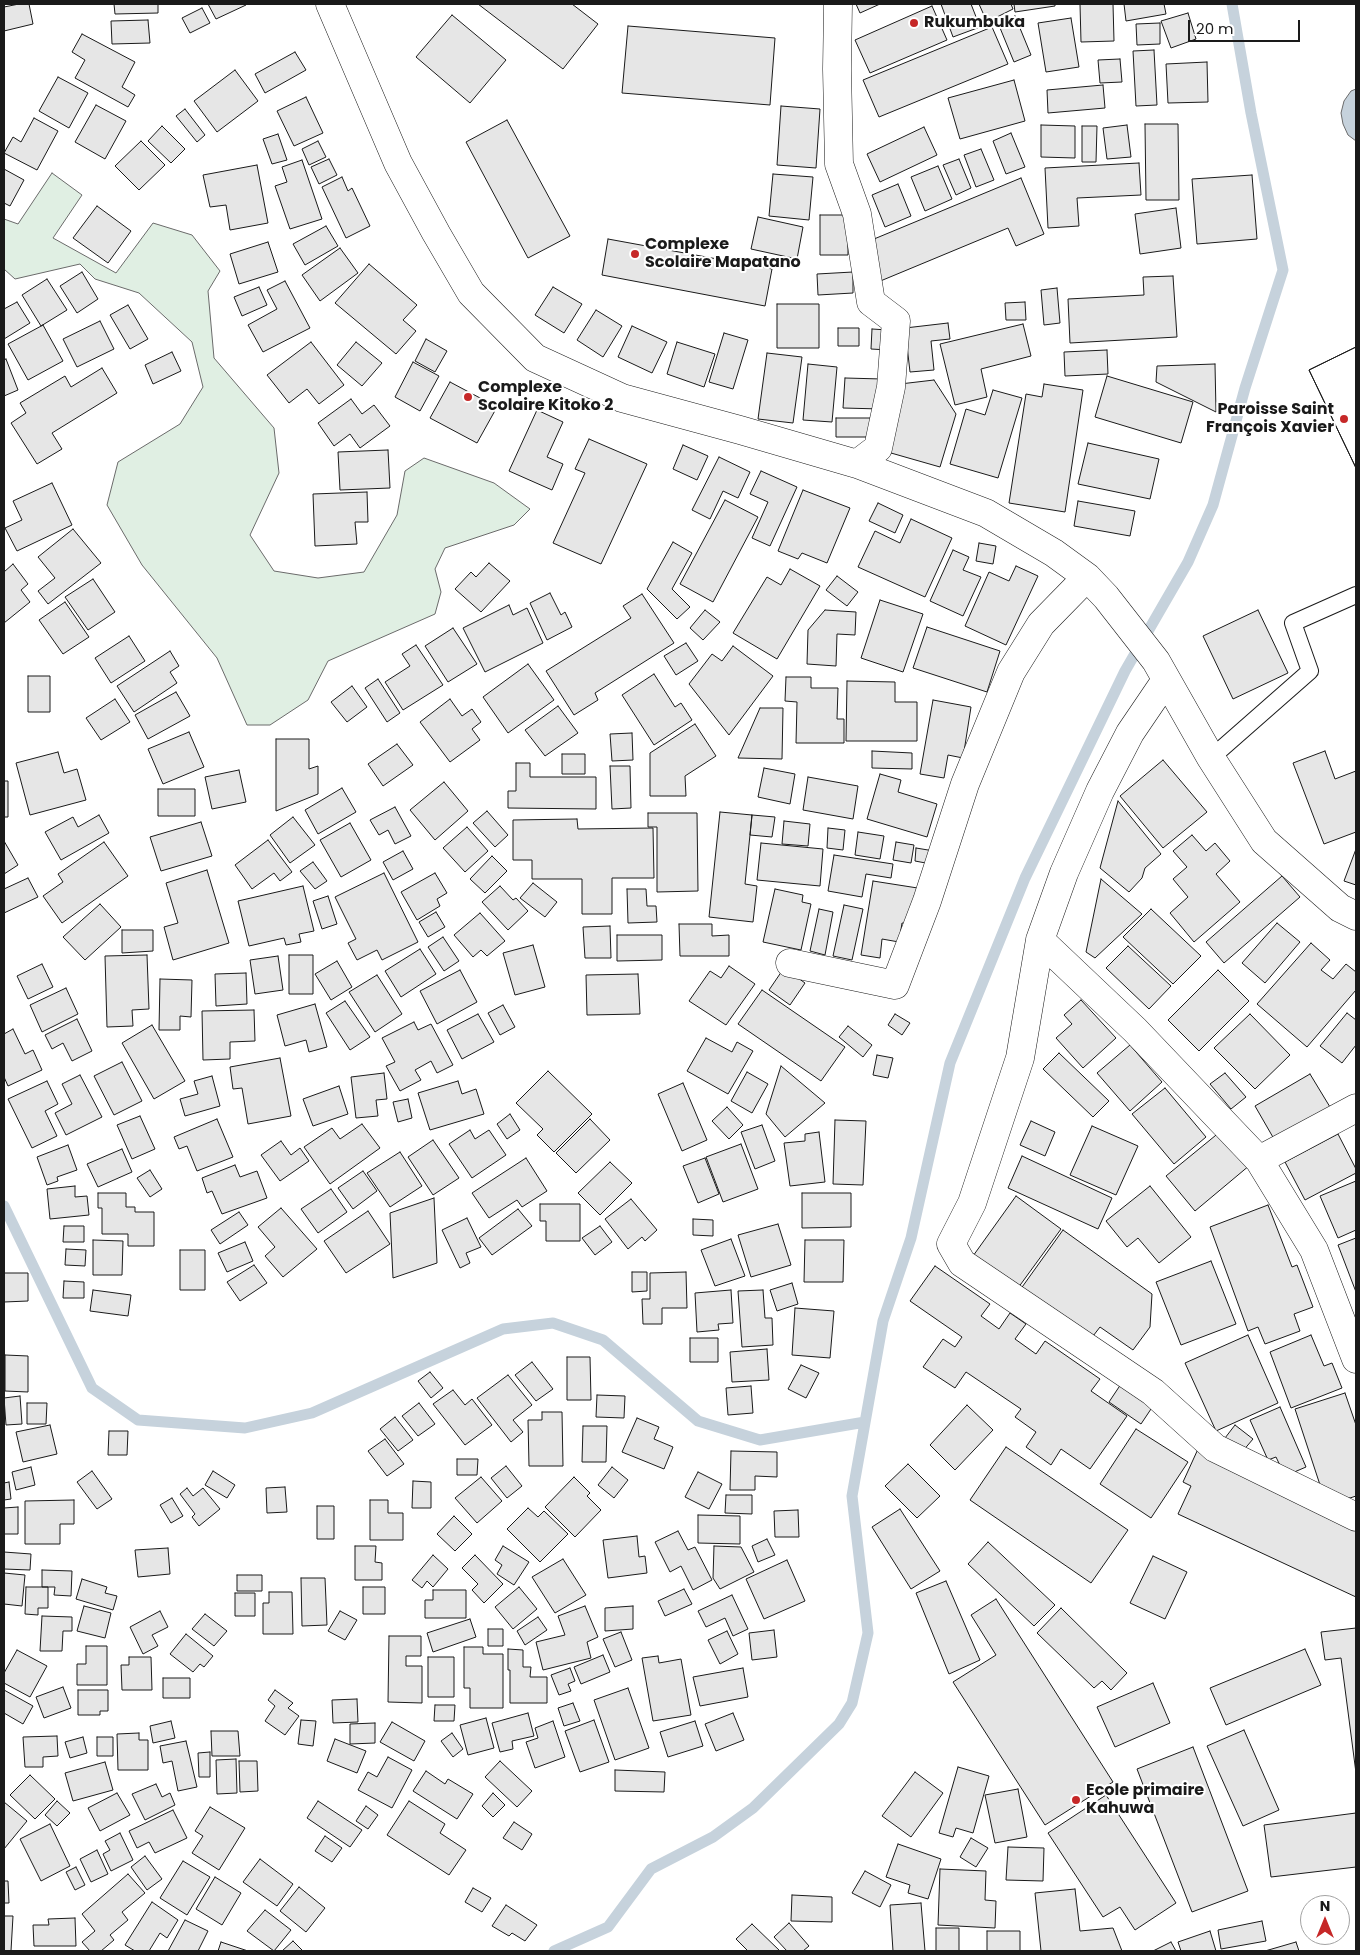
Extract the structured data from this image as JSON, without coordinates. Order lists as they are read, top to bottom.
{
  "places": [
    "Rukumbuka",
    "Complexe Scolaire Mapatano",
    "Complexe Scolaire Kitoko 2",
    "Paroisse Saint François Xavier",
    "Ecole primaire Kahuwa"
  ],
  "scale_bar": "20 m",
  "north": "top"
}
